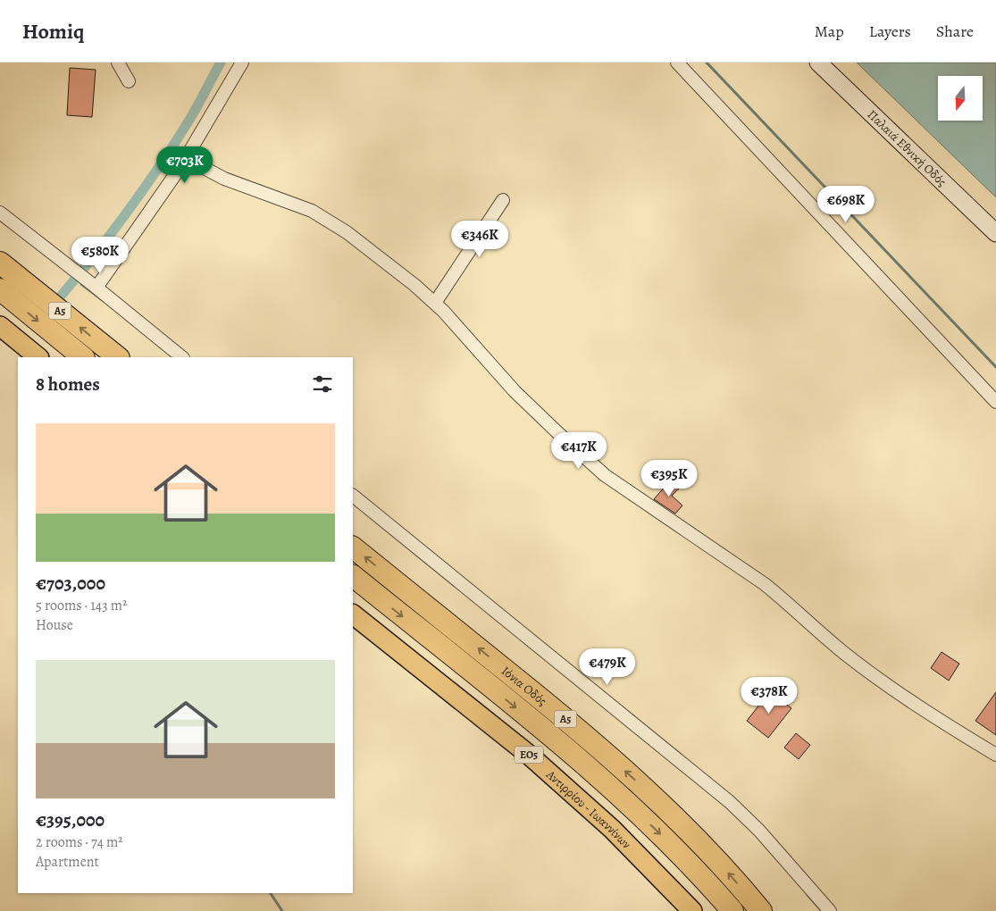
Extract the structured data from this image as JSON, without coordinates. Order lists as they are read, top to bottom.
{
  "streets": {
    "highway": ["Α5", "Ιόνια Οδός"],
    "main road": ["Παλαιά Εθνική Οδός", "ΕΟ5", "Αντιρρίου - Ιωαννίνων"]
  },
  "north": "bottom",
  "page": {
    "header": "Homiq",
    "nav": ["Map", "Layers", "Share"],
    "price": [
      "€703K",
      "€698K",
      "€346K",
      "€580K",
      "€417K",
      "€395K",
      "€479K",
      "€378K"
    ],
    "heading": "8 homes",
    "list": [
      {
        "name": "€703,000",
        "note": "5 rooms · 143 m² · House"
      },
      {
        "name": "€395,000",
        "note": "2 rooms · 74 m² · Apartment"
      }
    ]
  }
}
